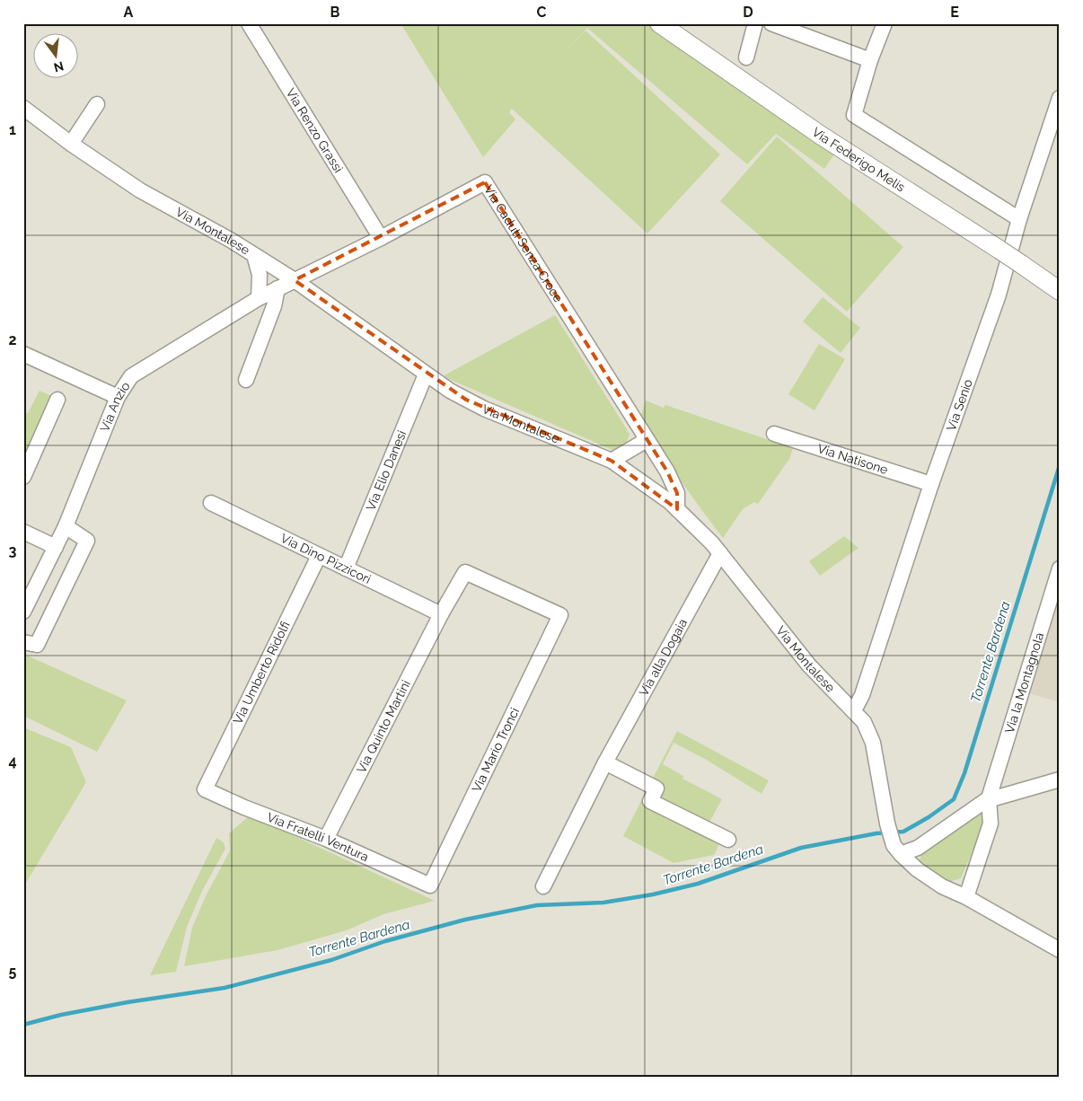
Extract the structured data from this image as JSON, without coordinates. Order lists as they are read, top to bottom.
{
  "streets": {
    "main road": ["Via Federigo Melis"],
    "street": [
      "Via Renzo Grassi",
      "Via Montalese",
      "Via Caduti Senza Croce",
      "Via Senio",
      "Via Anzio",
      "Via Natisone",
      "Via Elio Danesi",
      "Via Dino Pizzicori",
      "Via alla Dogaia",
      "Via Umberto Ridolfi",
      "Via la Montagnola",
      "Via Quinto Martini",
      "Via Mario Tronci",
      "Via Fratelli Ventura"
    ]
  },
  "crossings": [
    ["Via Renzo Grassi", "Via Caduti Senza Croce"],
    ["Via Montalese", "Via Caduti Senza Croce"],
    ["Via Montalese", "Via Senio"],
    ["Via Montalese", "Via Anzio"],
    ["Via Montalese", "Via Elio Danesi"],
    ["Via Montalese", "Via alla Dogaia"],
    ["Via Caduti Senza Croce", "Via Anzio"],
    ["Via Senio", "Via Natisone"],
    ["Via Elio Danesi", "Via Dino Pizzicori"],
    ["Via Dino Pizzicori", "Via Umberto Ridolfi"],
    ["Via Dino Pizzicori", "Via Quinto Martini"],
    ["Via Umberto Ridolfi", "Via Fratelli Ventura"],
    ["Via Quinto Martini", "Via Mario Tronci"],
    ["Via Quinto Martini", "Via Fratelli Ventura"],
    ["Via Mario Tronci", "Via Fratelli Ventura"]
  ],
  "water": ["Torrente Bardena"],
  "north": "bottom",
  "grid": {
    "columns": [
      "A",
      "B",
      "C",
      "D",
      "E"
    ],
    "rows": [
      "1",
      "2",
      "3",
      "4",
      "5"
    ]
  }
}
